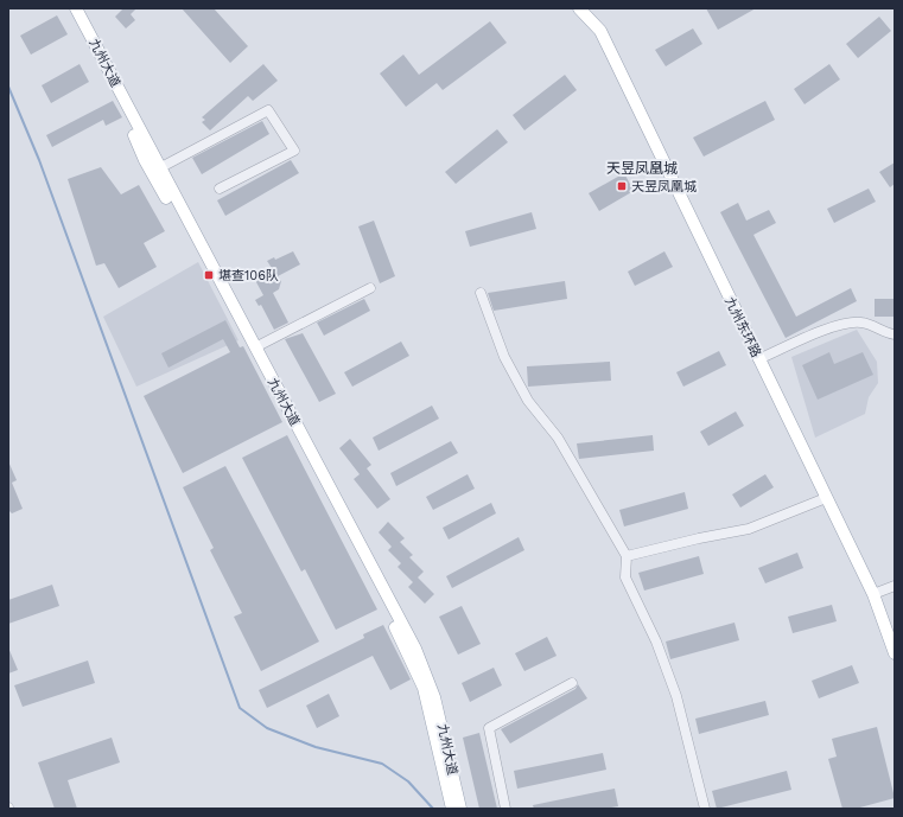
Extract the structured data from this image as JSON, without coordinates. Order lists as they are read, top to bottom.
{
  "streets": {
    "main road": ["九州大道", "九州东环路"]
  },
  "districts": ["天昱凤凰城"],
  "places": {
    "transit": ["天昱凤凰城", "堪查106队"]
  }
}
